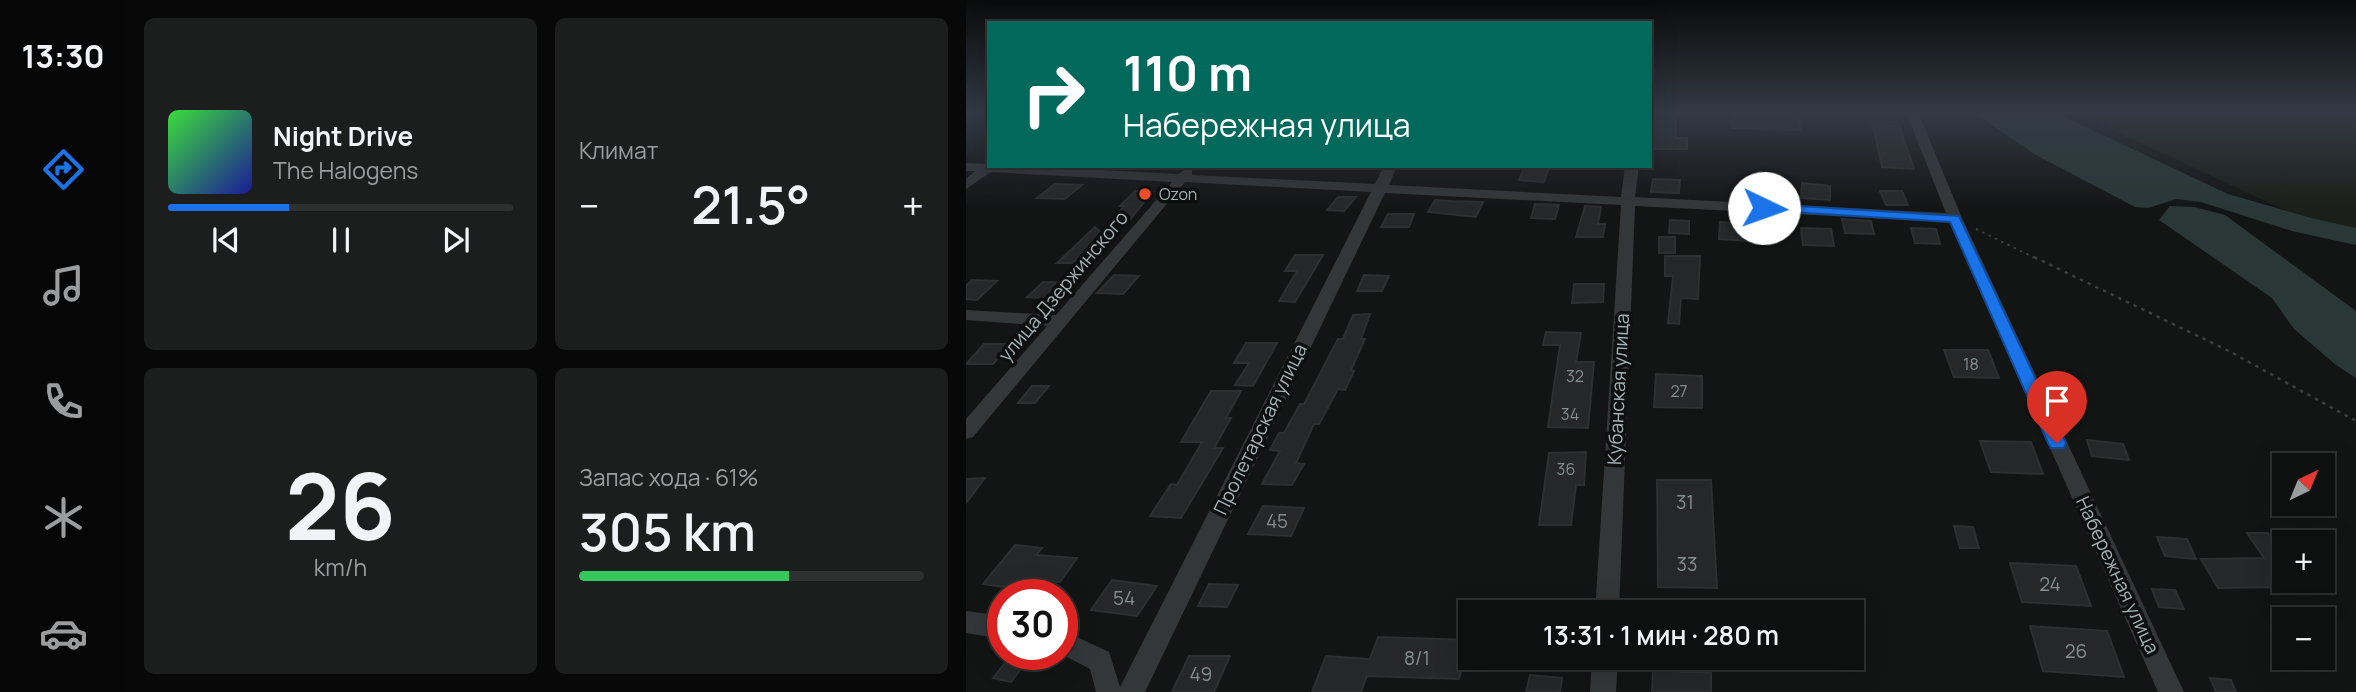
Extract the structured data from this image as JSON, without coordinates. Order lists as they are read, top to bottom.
{
  "streets": {
    "street": [
      "улица Дзержинского",
      "Кубанская улица",
      "Пролетарская улица",
      "Набережная улица"
    ]
  },
  "places": ["Ozon"],
  "house_numbers": [
    "18",
    "32",
    "27",
    "34",
    "36",
    "31",
    "45",
    "33",
    "24",
    "54",
    "26",
    "8/1",
    "49"
  ],
  "north": "top right",
  "page": {
    "tabs": "13:30",
    "tile": [
      "Климат",
      ["26", "km/h"],
      ["Запас хода · 61%", "305 km"]
    ],
    "turn": ["110 m", "Набережная улица"],
    "song": ["Night Drive", "The Halogens"],
    "heat": ["−", "21.5°", "+"],
    "map_buttons": ["+", "−"],
    "limit": "30",
    "trip": "13:31 · 1 мин · 280 m"
  }
}
